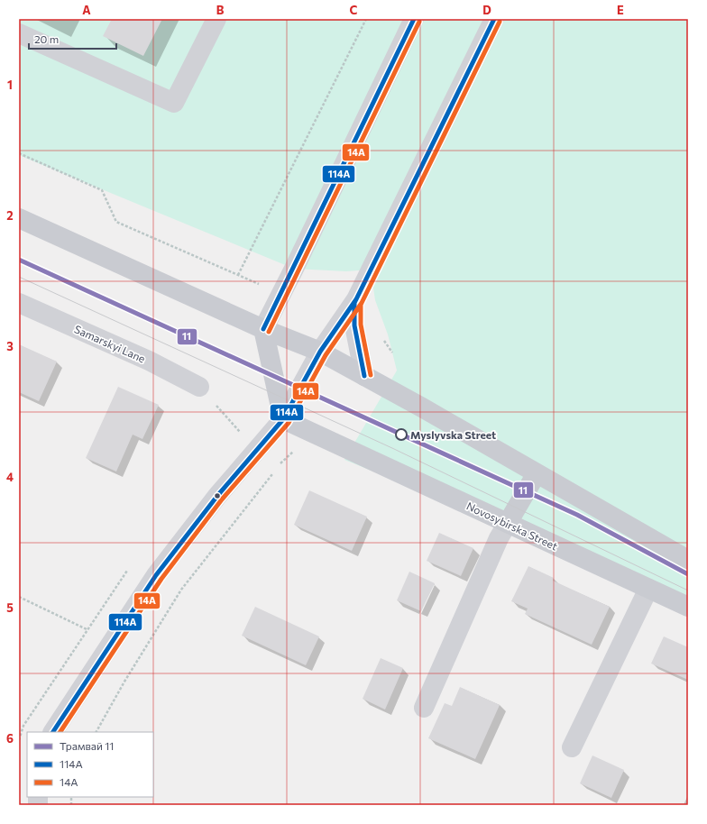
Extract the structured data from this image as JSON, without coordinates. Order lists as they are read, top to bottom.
{
  "streets": {
    "main road": ["Novosybirska Street"],
    "street": ["Samarskyi Lane"]
  },
  "places": ["Myslyvska Street"],
  "lines": ["transit line 114А", "transit line 14А", "tram line 11"],
  "legend": ["Трамвай 11", "114А", "14А"],
  "scale_bar": "20 m",
  "grid": {
    "columns": [
      "A",
      "B",
      "C",
      "D",
      "E"
    ],
    "rows": [
      "1",
      "2",
      "3",
      "4",
      "5",
      "6"
    ]
  }
}
